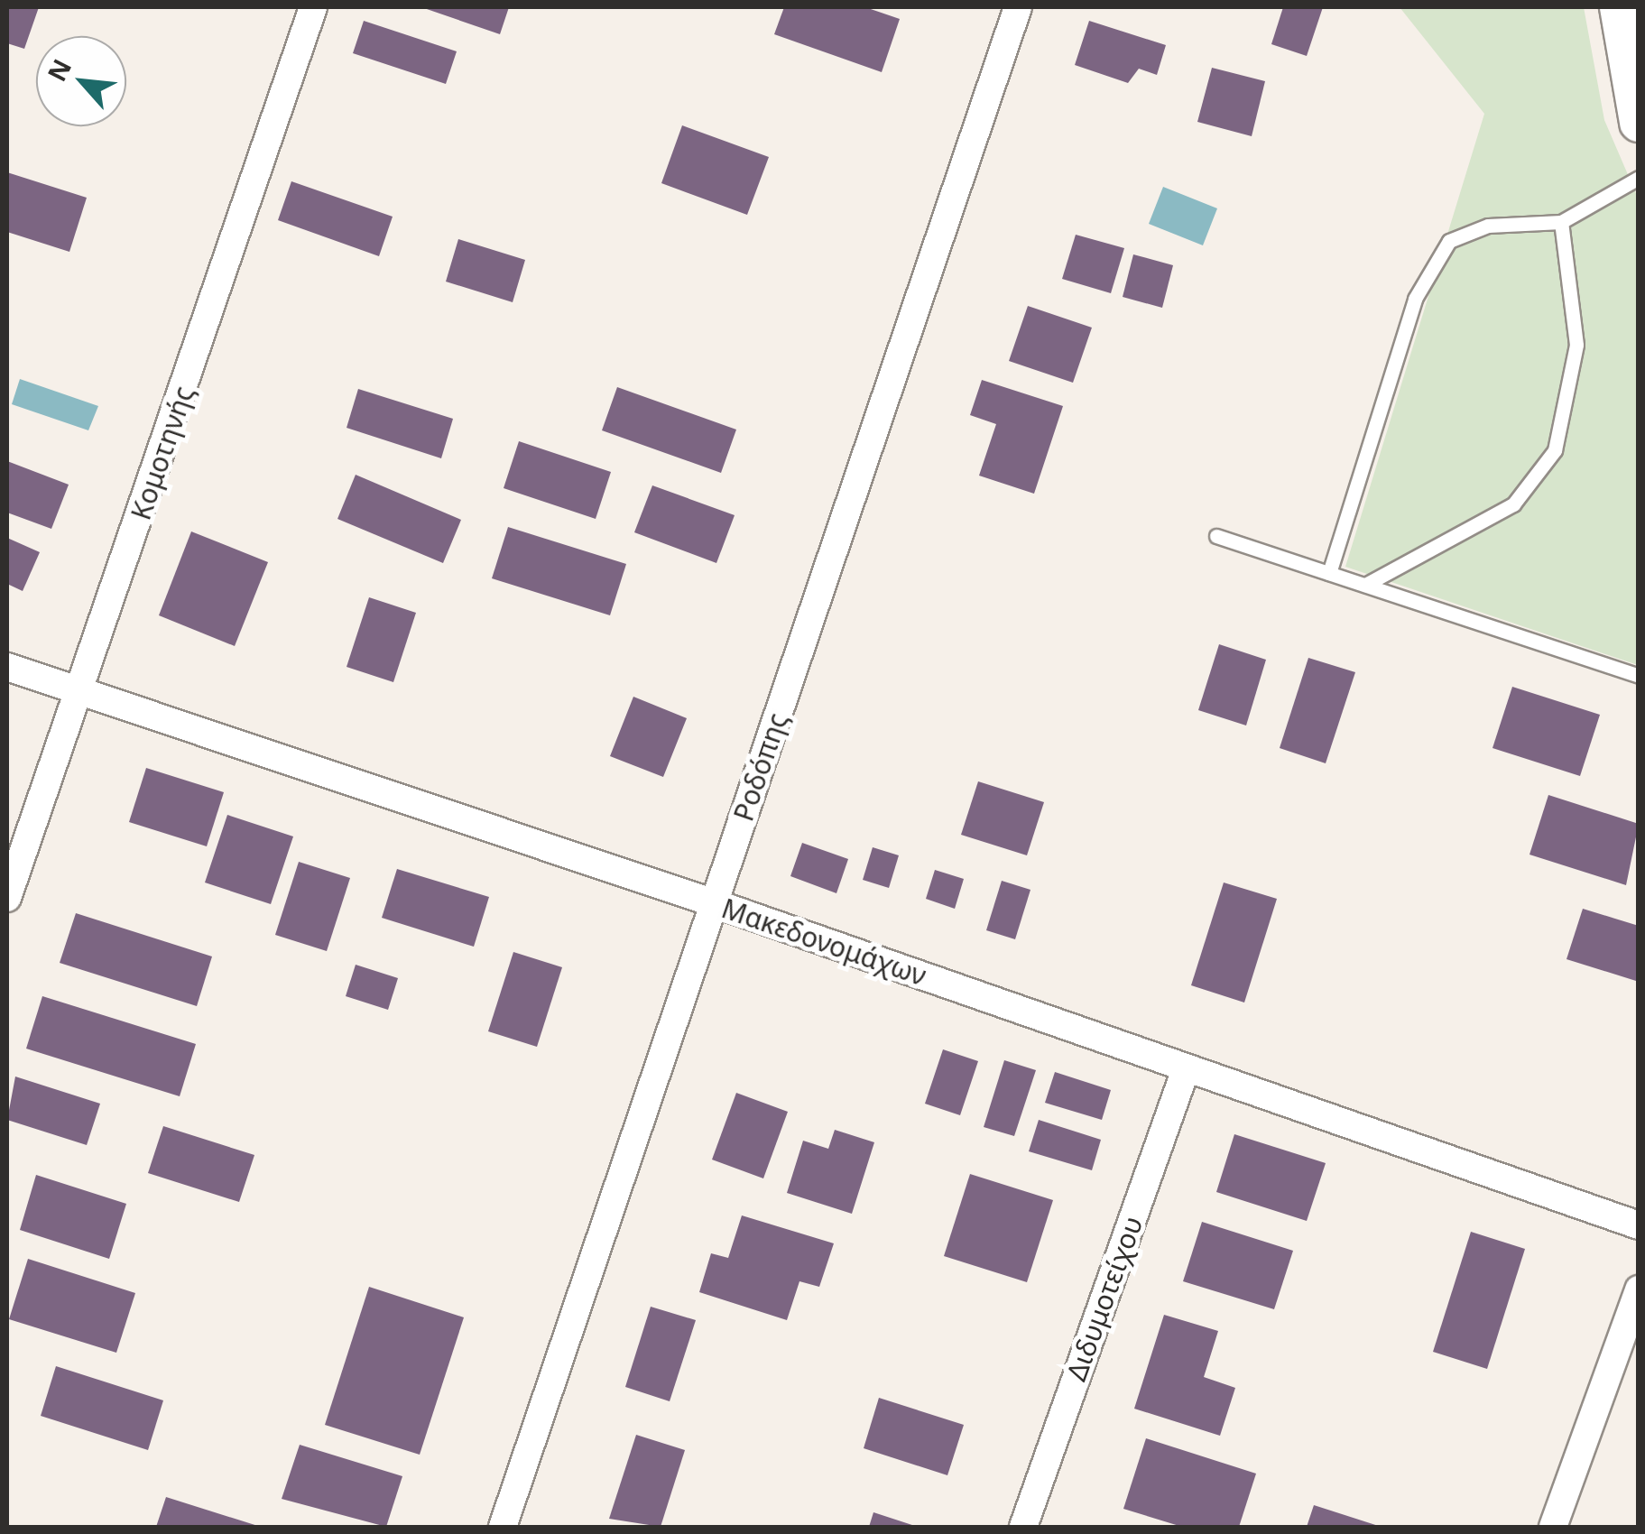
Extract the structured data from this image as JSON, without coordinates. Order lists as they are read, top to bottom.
{
  "streets": {
    "street": [
      "Κομοτηνής",
      "Ροδόπης",
      "Μακεδονομάχων",
      "Διδυμοτείχου"
    ]
  },
  "crossings": [
    ["Κομοτηνής", "Μακεδονομάχων"],
    ["Ροδόπης", "Μακεδονομάχων"],
    ["Μακεδονομάχων", "Διδυμοτείχου"]
  ],
  "north": "top left"
}
